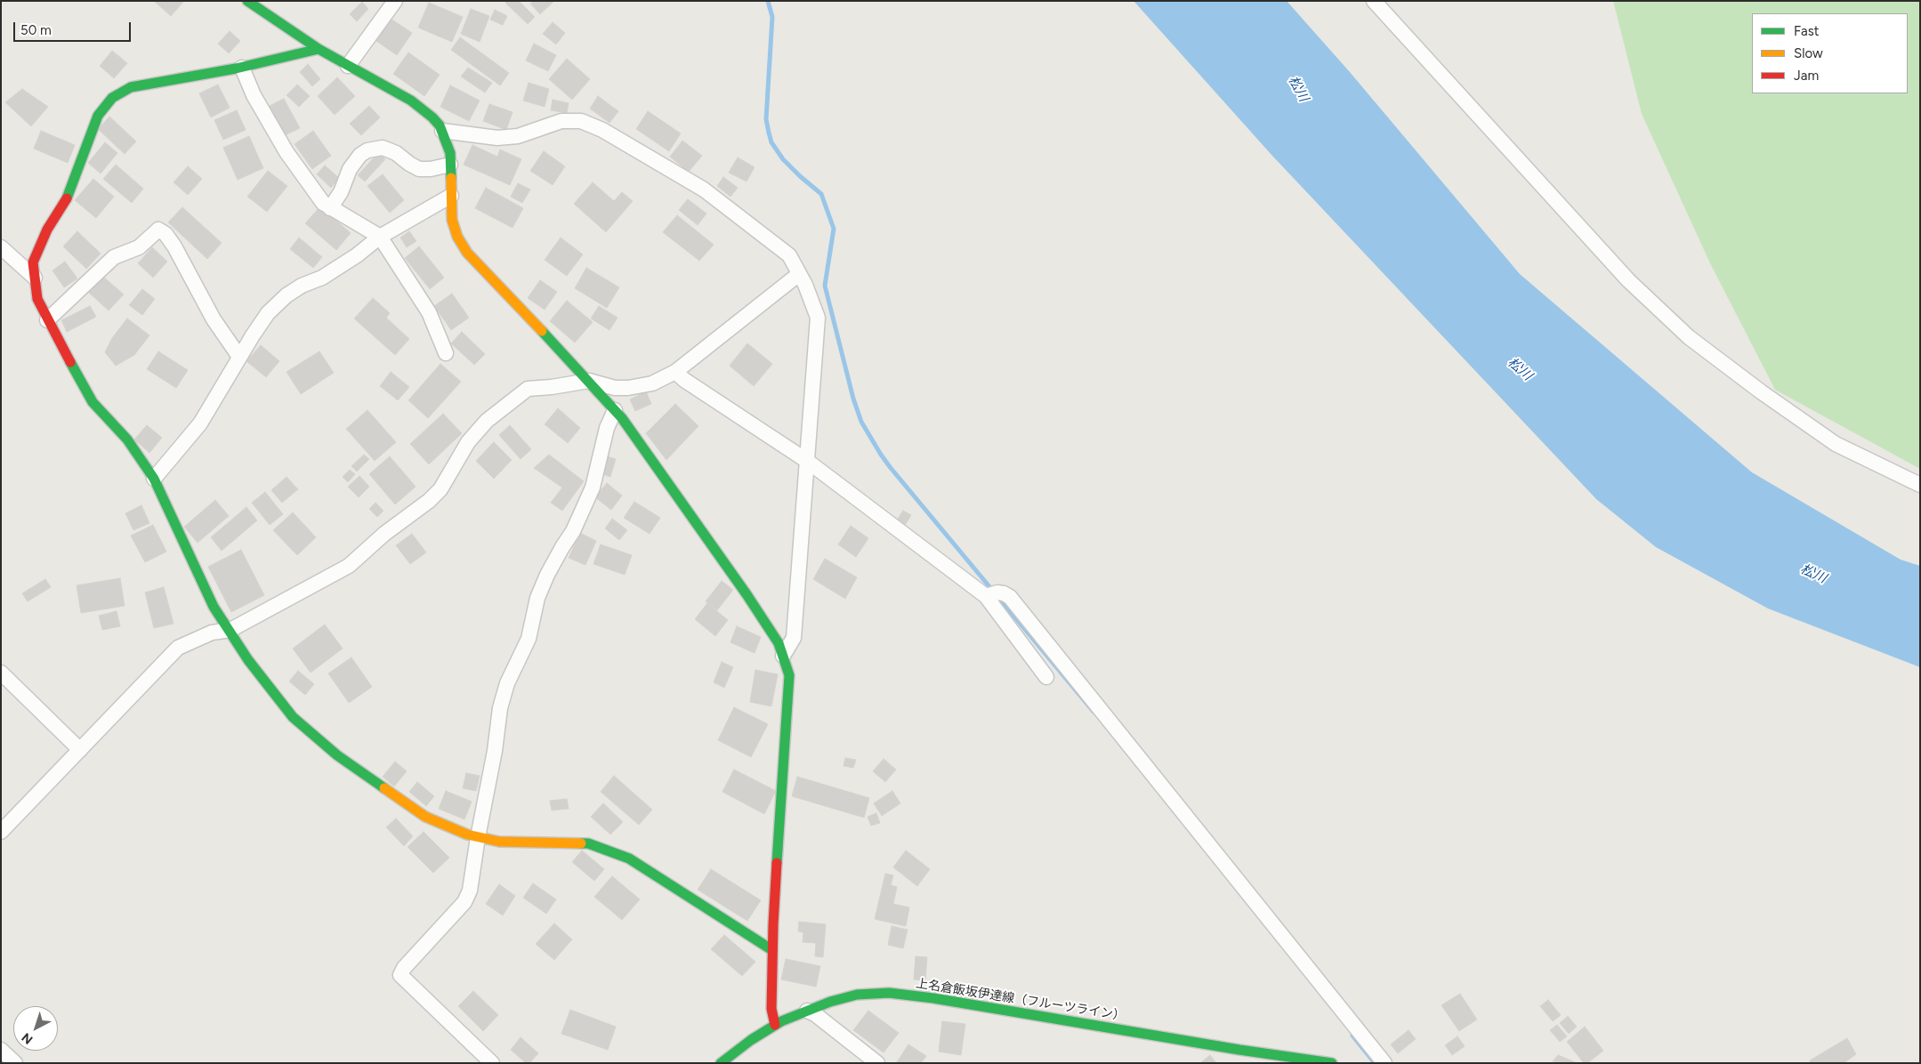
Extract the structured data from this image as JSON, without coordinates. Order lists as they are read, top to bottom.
{
  "streets": {
    "street": ["上名倉飯坂伊達線（フルーツライン）"]
  },
  "water": ["松川"],
  "legend": ["Fast", "Slow", "Jam"],
  "scale_bar": "50 m",
  "north": "bottom left"
}
